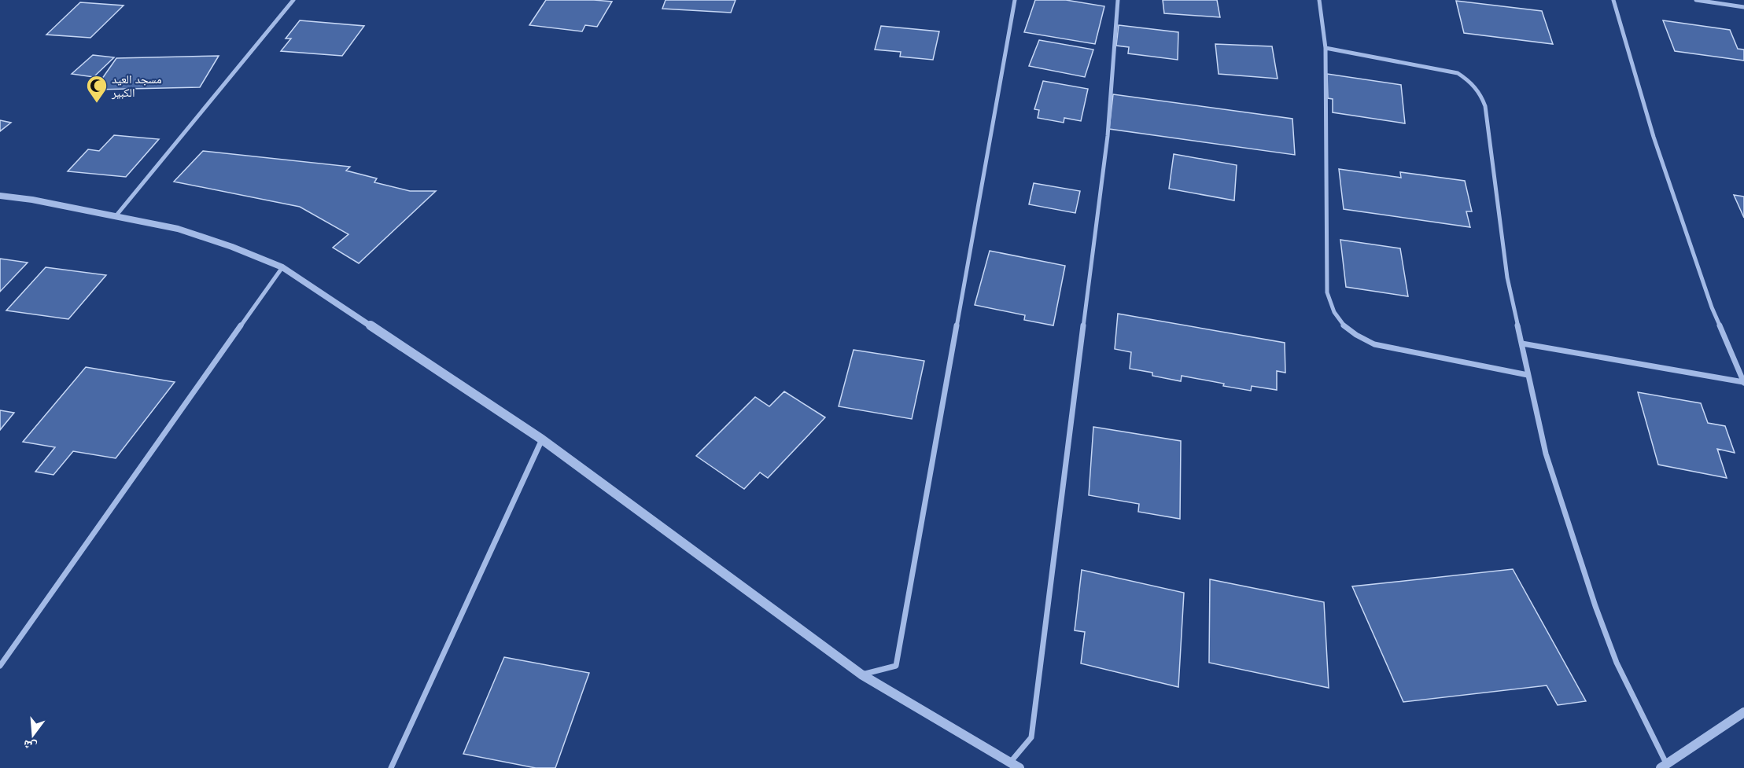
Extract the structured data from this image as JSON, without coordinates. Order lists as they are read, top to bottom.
{
  "places": {
    "mosque": ["مسجد العيد الكبير"]
  },
  "north": "bottom"
}
